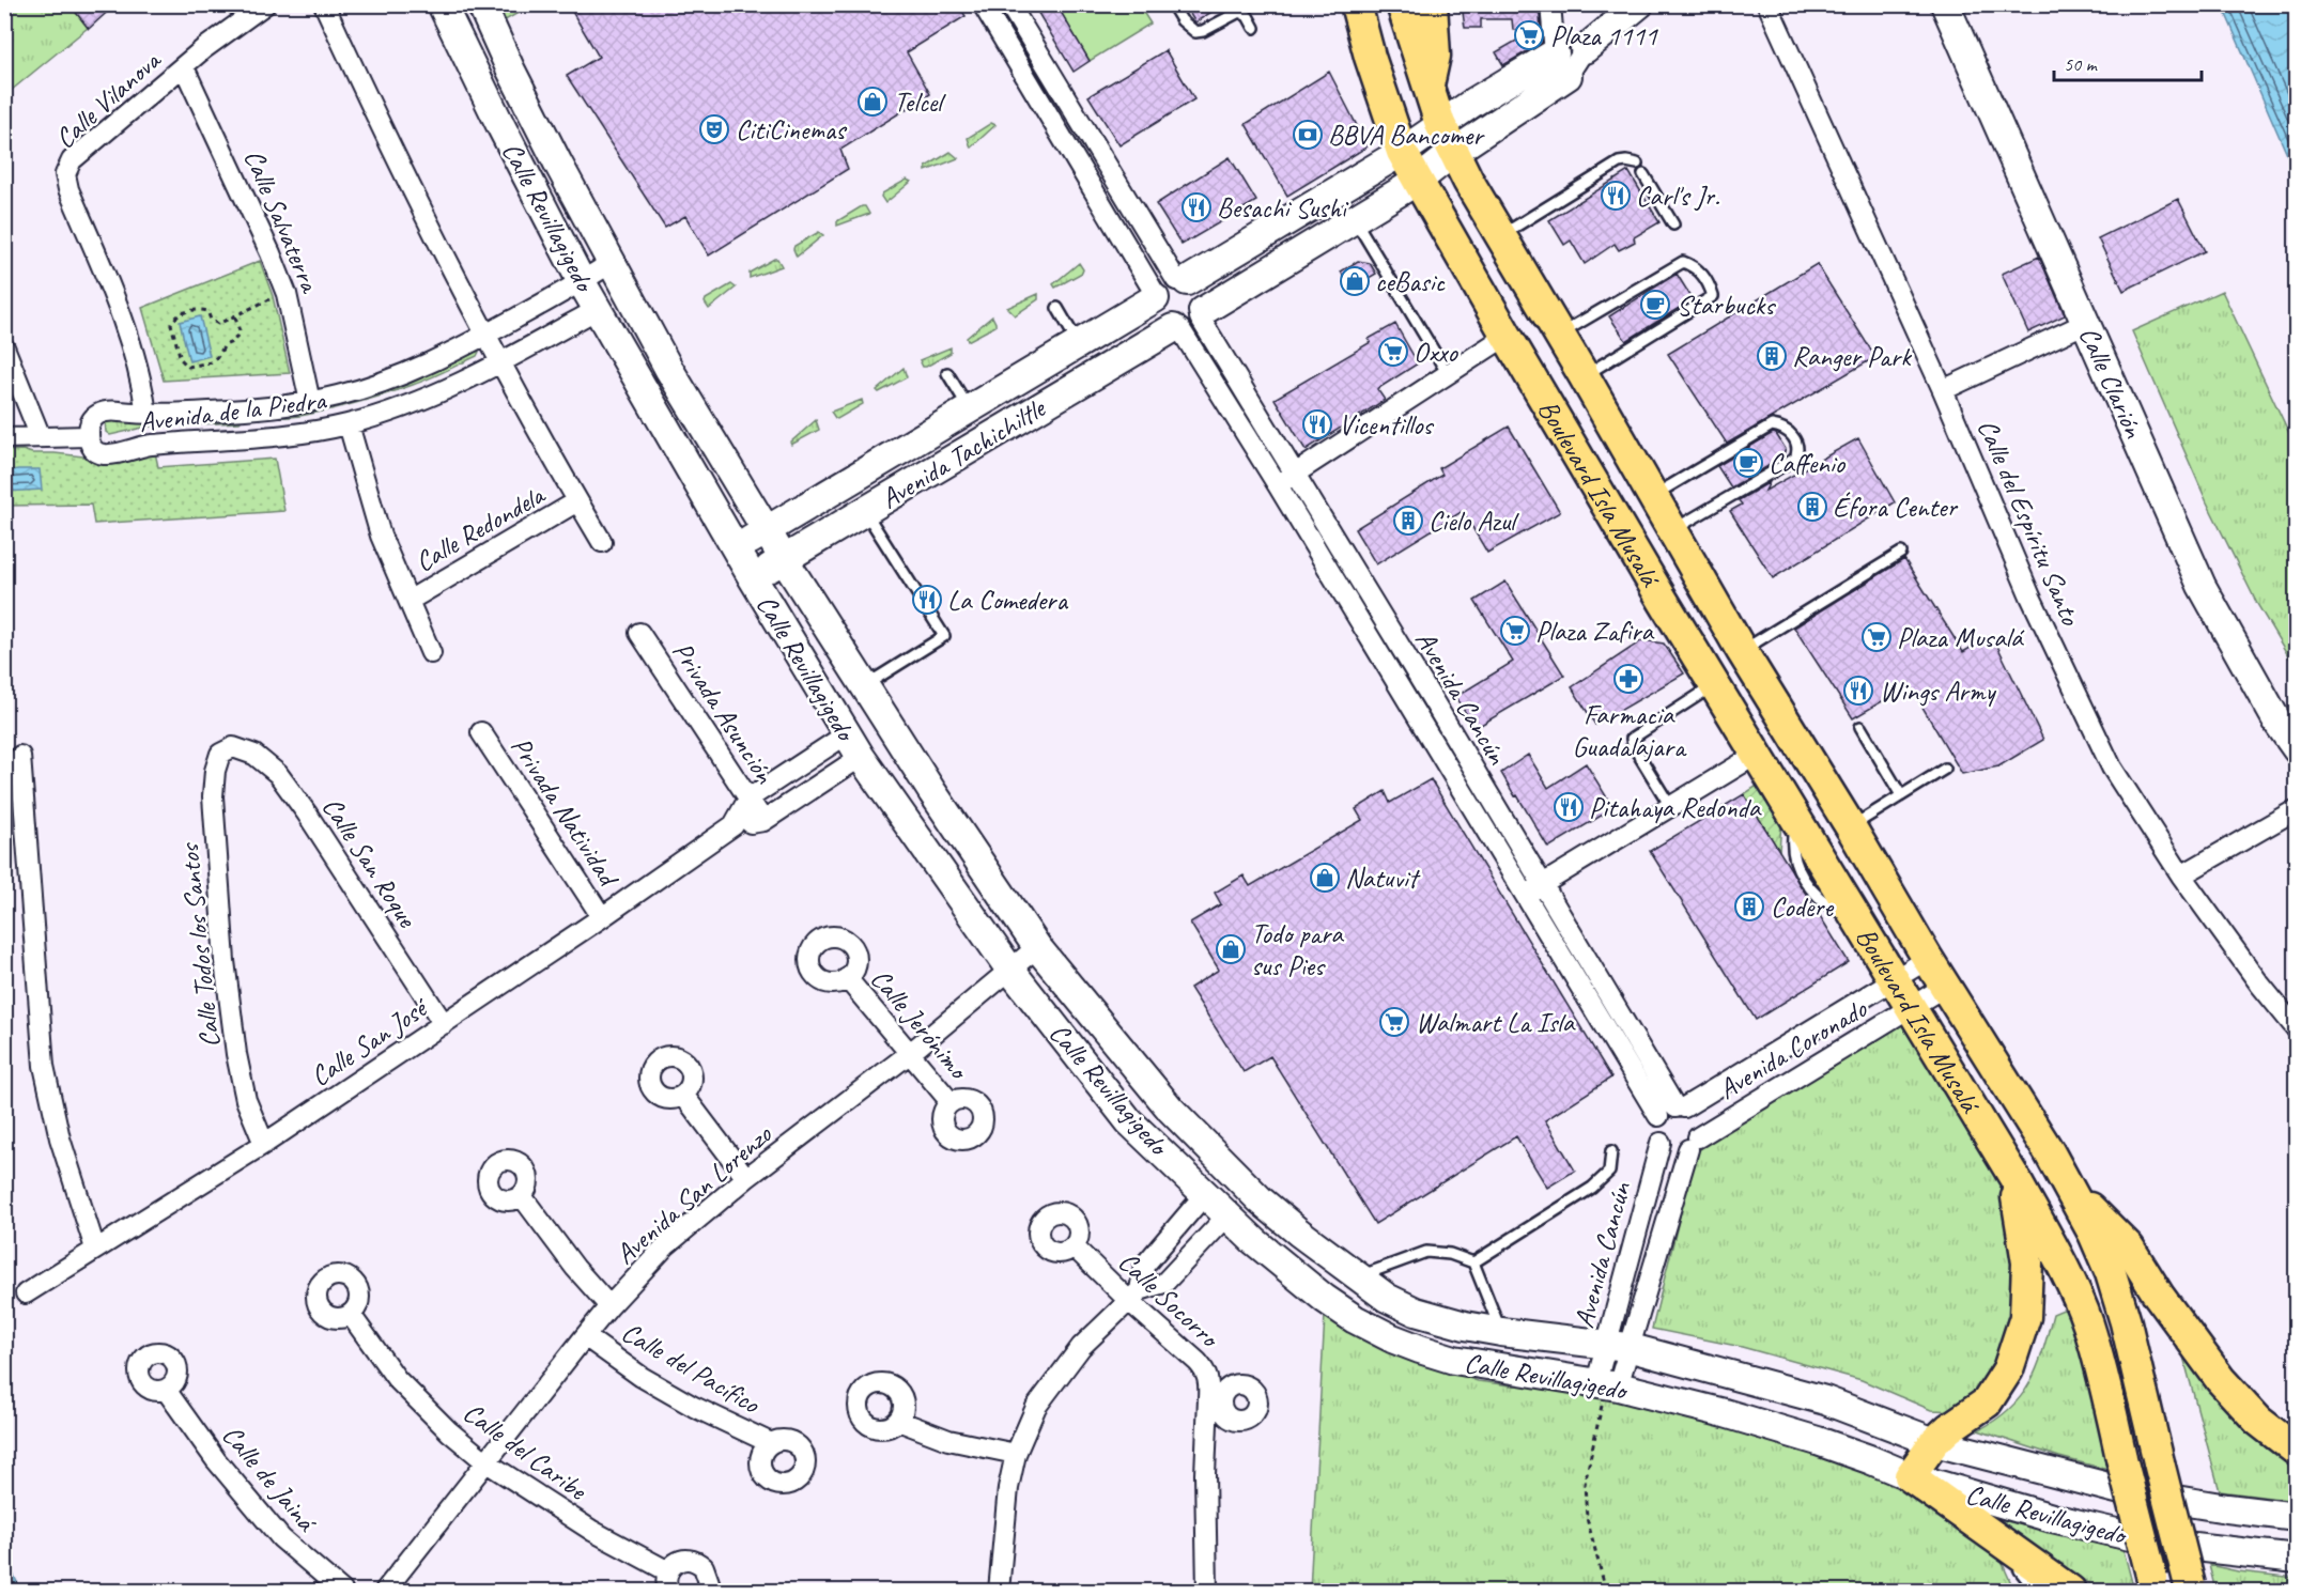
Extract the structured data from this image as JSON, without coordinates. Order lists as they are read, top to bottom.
{
  "streets": {
    "main road": ["Boulevard Isla Musalá"],
    "street": [
      "Calle Vilanova",
      "Calle Revillagigedo",
      "Calle Salvaterra",
      "Calle Clarión",
      "Avenida de la Piedra",
      "Avenida Tachichiltle",
      "Calle del Espíritu Santo",
      "Calle Redondela",
      "Avenida Cancún",
      "Privada Asunción",
      "Privada Natividad",
      "Calle San Roque",
      "Calle Todos los Santos",
      "Calle Jerónimo",
      "Calle San José",
      "Avenida Coronado",
      "Avenida San Lorenzo",
      "Calle Socorro",
      "Calle del Pacífico",
      "Calle del Caribe",
      "Calle de Jainá"
    ]
  },
  "crossings": [
    ["Calle Vilanova", "Calle Salvaterra"],
    ["Calle Vilanova", "Avenida de la Piedra"],
    ["Calle Revillagigedo", "Avenida de la Piedra"],
    ["Calle Revillagigedo", "Avenida Tachichiltle"],
    ["Calle Revillagigedo", "Avenida Cancún"],
    ["Calle Revillagigedo", "Calle San José"],
    ["Calle Revillagigedo", "Avenida San Lorenzo"],
    ["Calle Salvaterra", "Avenida de la Piedra"],
    ["Avenida de la Piedra", "Calle Redondela"],
    ["Avenida Tachichiltle", "Boulevard Isla Musalá"],
    ["Avenida Tachichiltle", "Avenida Cancún"],
    ["Boulevard Isla Musalá", "Avenida Coronado"],
    ["Avenida Cancún", "Avenida Coronado"],
    ["Privada Asunción", "Calle San José"],
    ["Privada Natividad", "Calle San José"],
    ["Calle San Roque", "Calle Todos los Santos"],
    ["Calle San Roque", "Calle San José"],
    ["Calle Todos los Santos", "Calle San José"],
    ["Calle Jerónimo", "Avenida San Lorenzo"],
    ["Avenida San Lorenzo", "Calle del Pacífico"],
    ["Avenida San Lorenzo", "Calle del Caribe"]
  ],
  "places": {
    "supermarket": [
      "Plaza 1111",
      "Oxxo",
      "Plaza Zafira",
      "Plaza Musalá",
      "Walmart La Isla"
    ],
    "shop": [
      "Telcel",
      "ceBasic",
      "Natuvit",
      "Todo para sus Pies"
    ],
    "theatre": ["CitiCinemas"],
    "bank": ["BBVA Bancomer"],
    "restaurant": [
      "Carl's Jr.",
      "Besachi Sushi",
      "Vicentillos",
      "La Comedera",
      "Wings Army",
      "Pitahaya Redonda"
    ],
    "cafe": ["Starbucks", "Caffenio"],
    "building": [
      "Ranger Park",
      "Éfora Center",
      "Cielo Azul",
      "Codere"
    ],
    "pharmacy": ["Farmacia Guadalajara"]
  },
  "scale_bar": "50 m"
}
